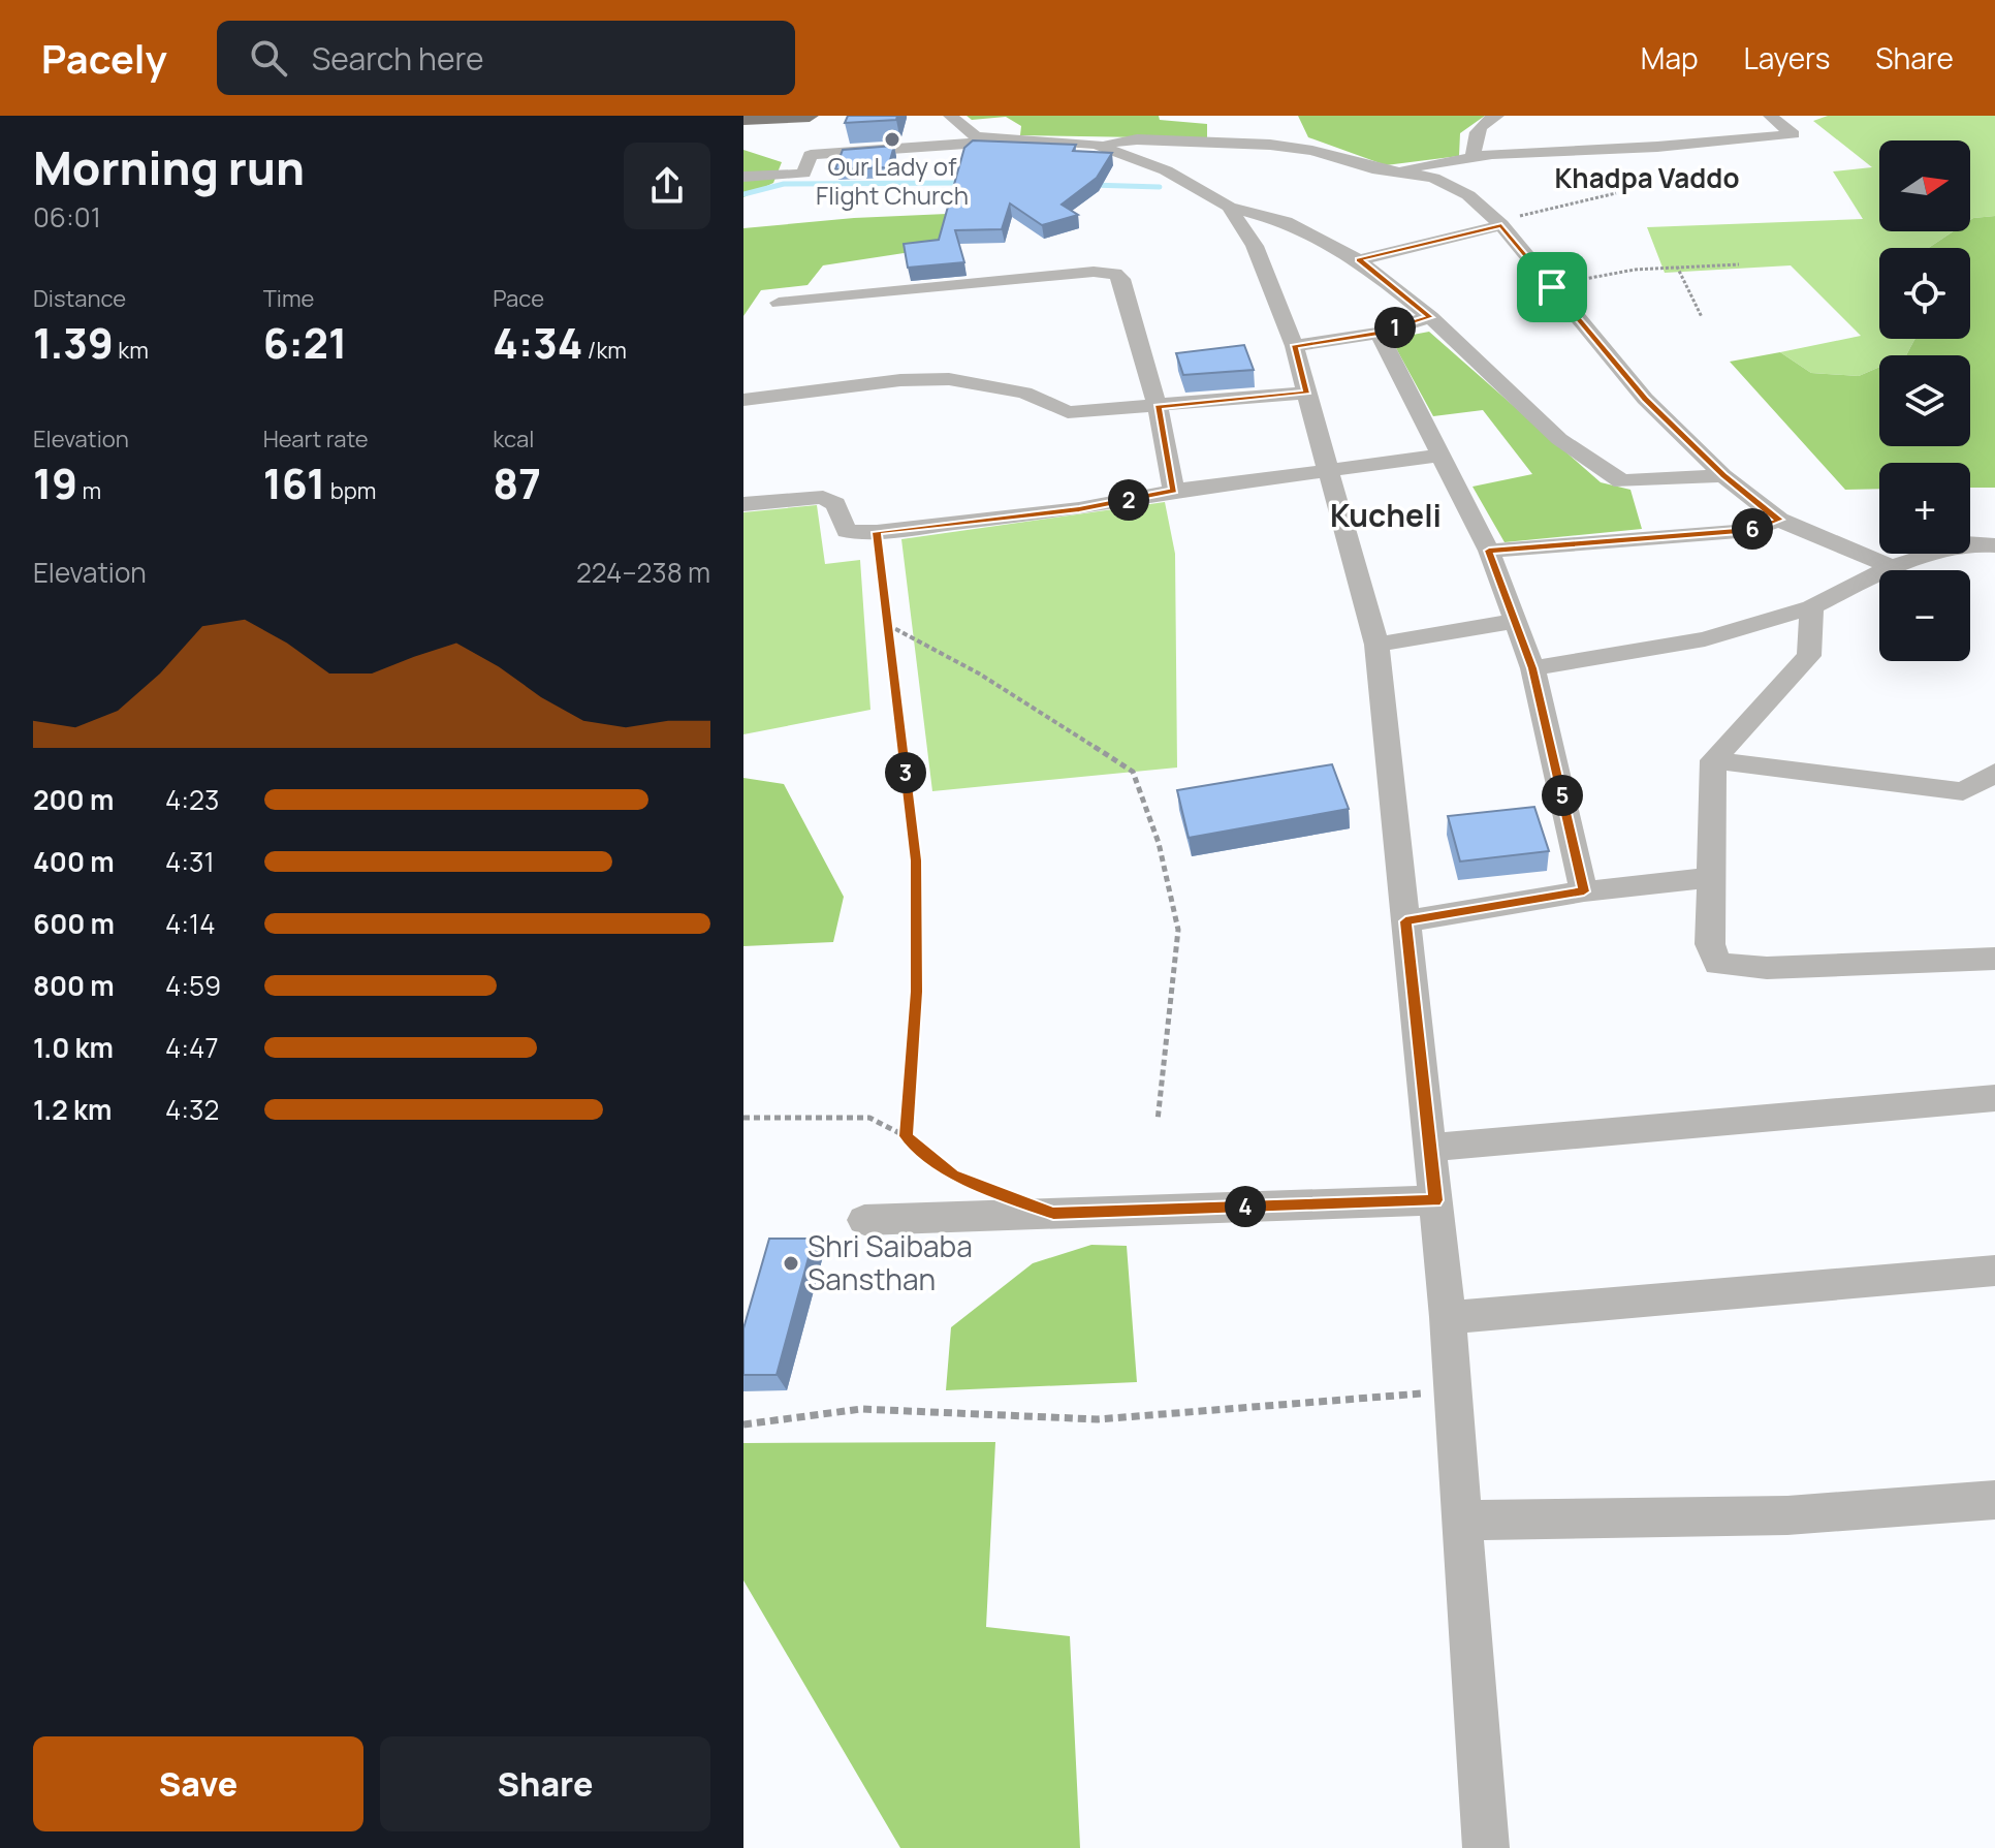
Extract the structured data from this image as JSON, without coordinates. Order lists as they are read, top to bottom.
{
  "districts": ["Khadpa Vaddo", "Kucheli"],
  "places": ["Our Lady of Flight Church", "Shri Saibaba Sansthan"],
  "north": "right",
  "page": {
    "header": "Pacely",
    "search": "Search here",
    "nav": ["Map", "Layers", "Share"],
    "heading": ["Morning run", "06:01"],
    "map_buttons": ["+", "−"],
    "stats": [
      ["Distance", "1.39 km"],
      ["Time", "6:21"],
      ["Pace", "4:34 /km"],
      ["Elevation", "19 m"],
      ["Heart rate", "161 bpm"],
      ["kcal", "87"]
    ],
    "pins": [
      "1",
      "2",
      "6",
      "3",
      "5",
      "4"
    ],
    "chart": ["Elevation", "224–238 m"],
    "list": [
      {
        "name": "200 m",
        "note": "4:23"
      },
      {
        "name": "400 m",
        "note": "4:31"
      },
      {
        "name": "600 m",
        "note": "4:14"
      },
      {
        "name": "800 m",
        "note": "4:59"
      },
      {
        "name": "1.0 km",
        "note": "4:47"
      },
      {
        "name": "1.2 km",
        "note": "4:32"
      }
    ],
    "buttons": ["Save", "Share"]
  }
}
